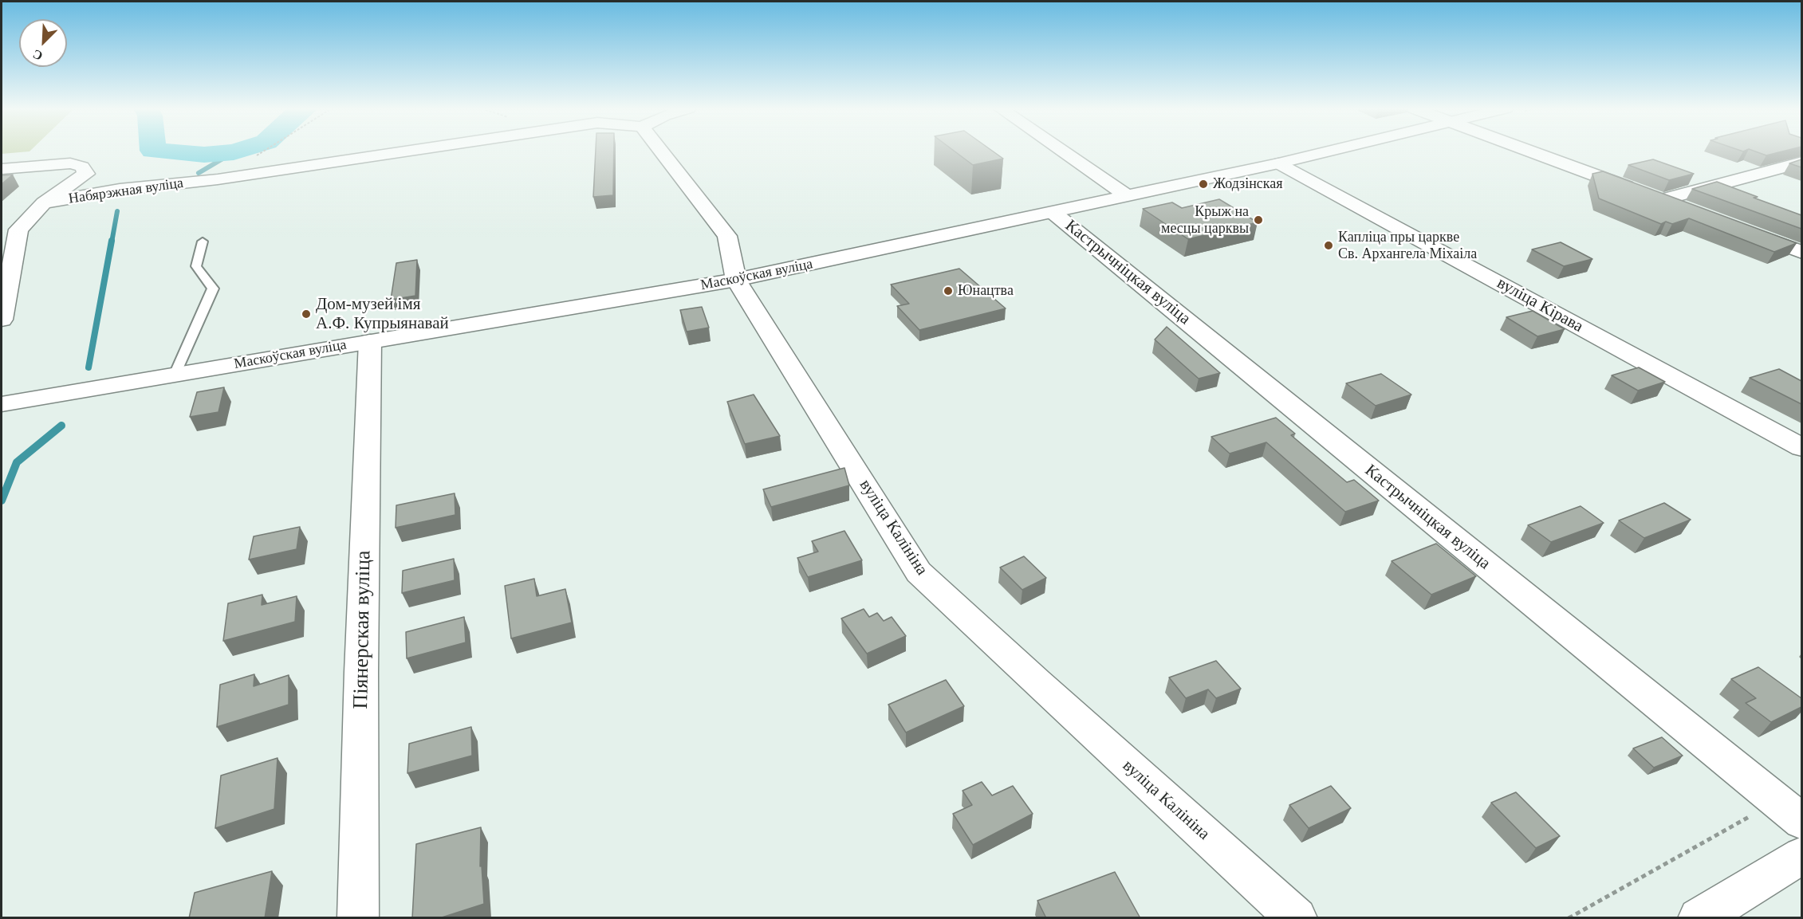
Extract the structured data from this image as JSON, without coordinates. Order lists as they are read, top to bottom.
{
  "streets": {
    "street": [
      "Набярэжная вуліца",
      "Кастрычніцкая вуліца",
      "Маскоўская вуліца",
      "вуліца Кірава",
      "вуліца Калініна",
      "Піянерская вуліца"
    ]
  },
  "crossings": [
    ["Кастрычніцкая вуліца", "Маскоўская вуліца"],
    ["Маскоўская вуліца", "вуліца Кірава"],
    ["Маскоўская вуліца", "вуліца Калініна"],
    ["Маскоўская вуліца", "Піянерская вуліца"]
  ],
  "places": [
    "Жодзінская",
    "Крыж на месцы царквы",
    "Капліца пры царкве Св. Архангела Міхаіла",
    "Юнацтва",
    "Дом-музей імя А.Ф. Купрыянавай"
  ],
  "north": "bottom left"
}
